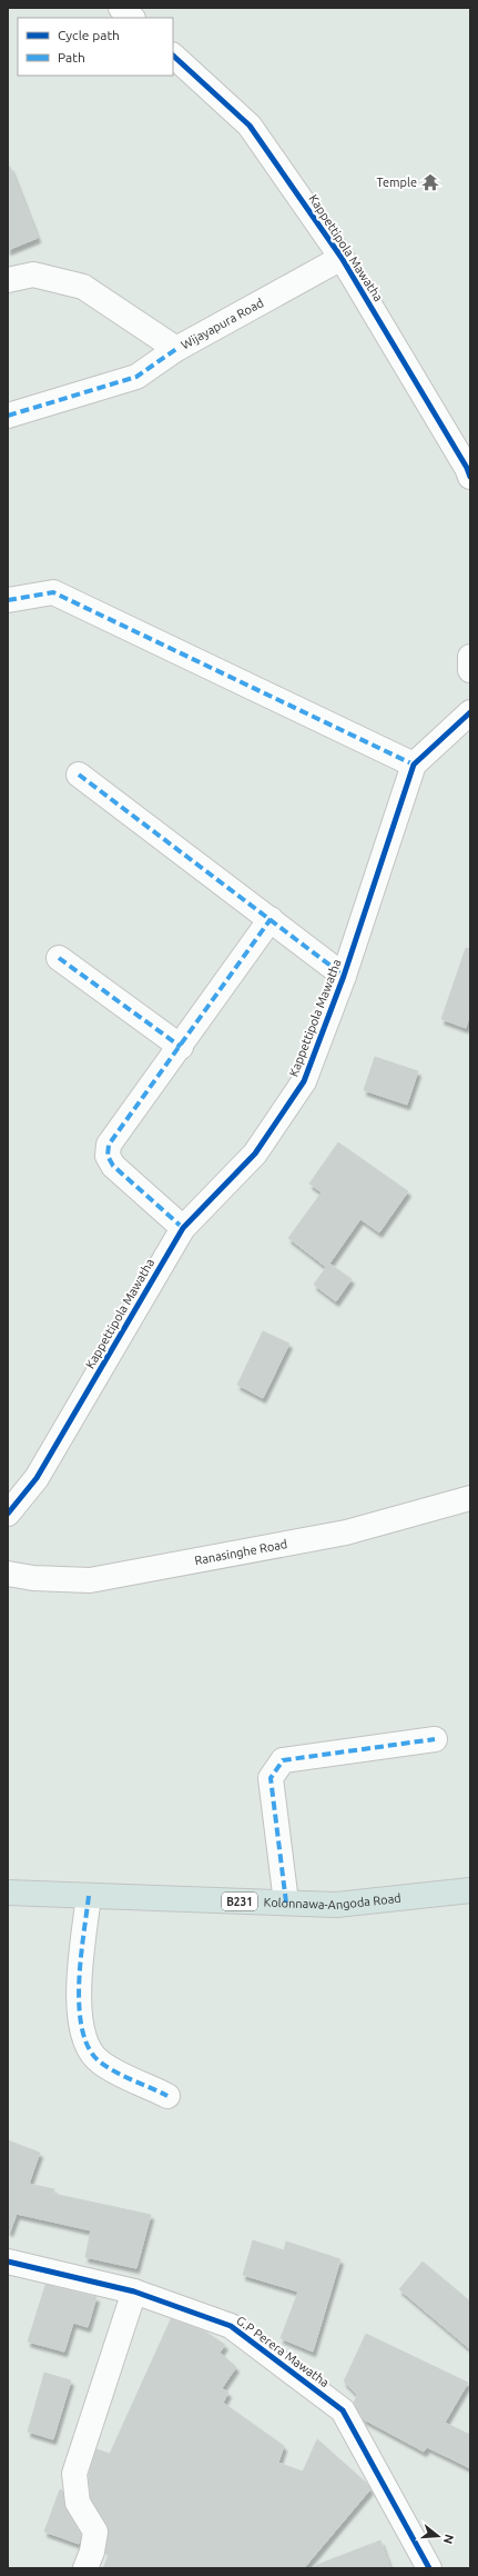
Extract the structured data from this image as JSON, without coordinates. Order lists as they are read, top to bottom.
{
  "streets": {
    "main road": ["Kolonnawa-Angoda Road", "B231"],
    "street": [
      "Kappettipola Mawatha",
      "Wijayapura Road",
      "Ranasinghe Road",
      "G.P Perera Mawatha"
    ]
  },
  "crossings": [
    ["Kappettipola Mawatha", "Wijayapura Road"]
  ],
  "places": {
    "temple": ["Temple"]
  },
  "legend": ["Cycle path", "Path"],
  "north": "right"
}
